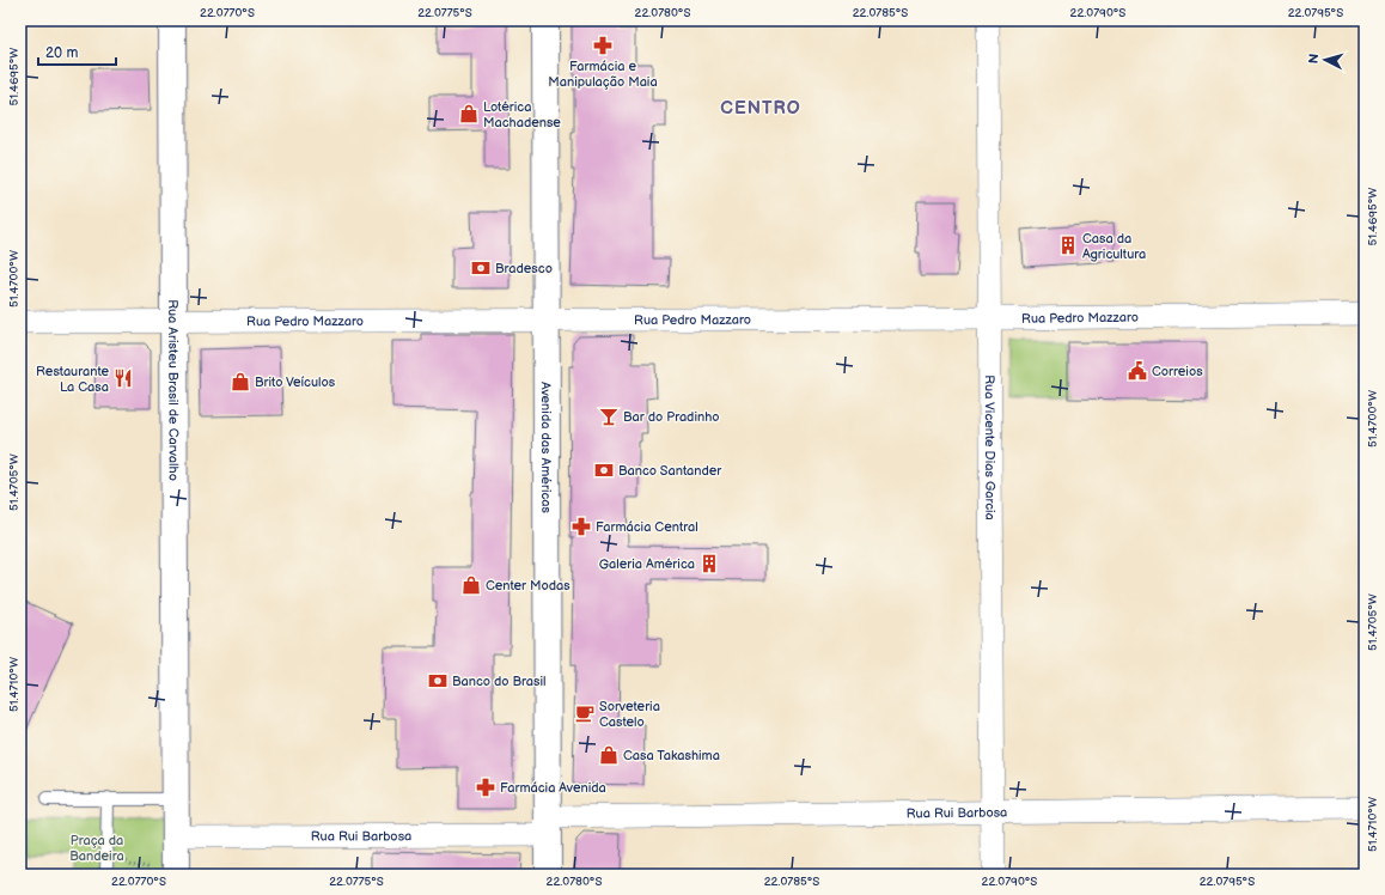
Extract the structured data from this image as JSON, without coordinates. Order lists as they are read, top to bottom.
{
  "streets": {
    "street": [
      "Rua Pedro Mazzaro",
      "Rua Aristeu Brasil de Carvalho",
      "Avenida das Américas",
      "Rua Vicente Dias Garcia",
      "Rua Rui Barbosa"
    ]
  },
  "crossings": [
    ["Rua Pedro Mazzaro", "Rua Aristeu Brasil de Carvalho"],
    ["Rua Pedro Mazzaro", "Avenida das Américas"],
    ["Rua Pedro Mazzaro", "Rua Vicente Dias Garcia"],
    ["Rua Aristeu Brasil de Carvalho", "Rua Rui Barbosa"],
    ["Avenida das Américas", "Rua Rui Barbosa"],
    ["Rua Vicente Dias Garcia", "Rua Rui Barbosa"]
  ],
  "districts": ["CENTRO"],
  "parks": ["Praça da Bandeira"],
  "places": {
    "pharmacy": ["Farmácia e Manipulação Maia", "Farmácia Central", "Farmácia Avenida"],
    "shop": [
      "Lotérica Machadense",
      "Brito Veículos",
      "Center Modas",
      "Casa Takashima"
    ],
    "building": ["Casa da Agricultura", "Galeria América"],
    "bank": ["Bradesco", "Banco Santander", "Banco do Brasil"],
    "public building": ["Correios"],
    "restaurant": ["Restaurante La Casa"],
    "bar": ["Bar do Pradinho"],
    "cafe": ["Sorveteria Castelo"]
  },
  "scale_bar": "20 m",
  "north": "left",
  "coordinates": [
    "22.0770°S",
    "22.0775°S",
    "22.0780°S",
    "22.0785°S",
    "22.0790°S",
    "22.0795°S",
    "51.4695°W",
    "51.4700°W",
    "51.4705°W",
    "51.4710°W"
  ]
}
